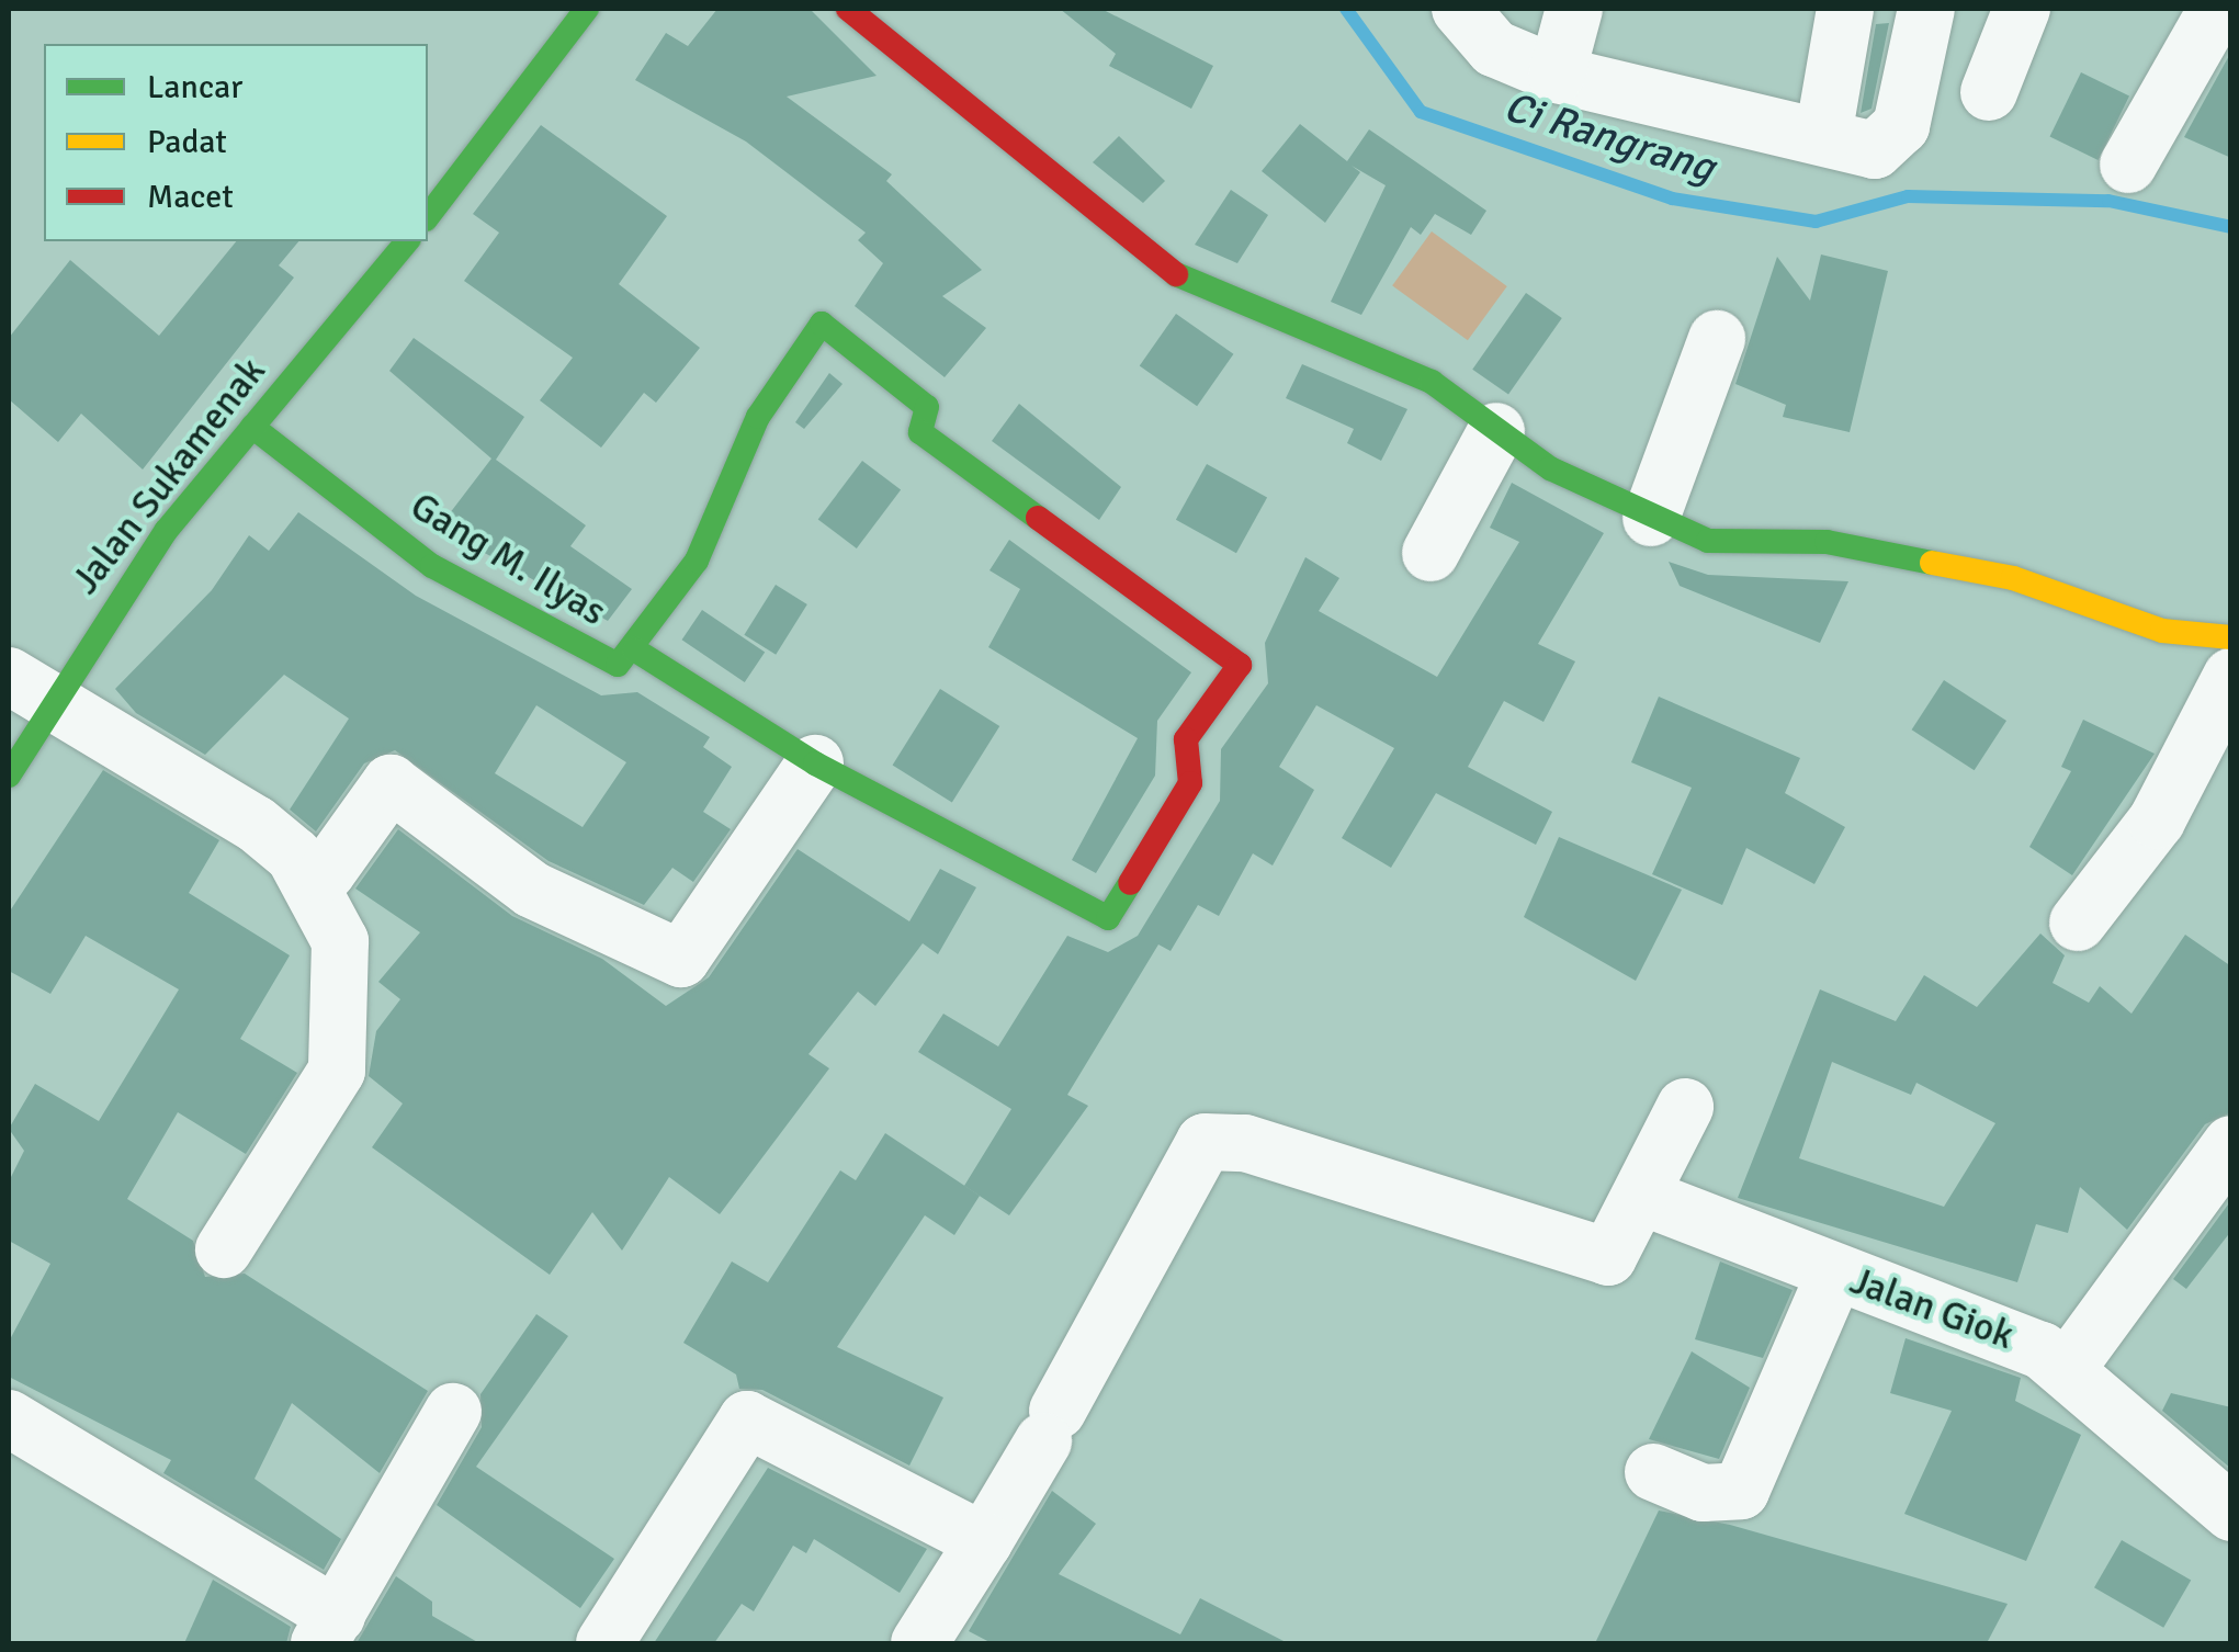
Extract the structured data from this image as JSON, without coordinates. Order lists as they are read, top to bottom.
{
  "streets": {
    "street": ["Jalan Sukamenak", "Gang M. Ilyas", "Jalan Giok"]
  },
  "crossings": [
    ["Jalan Sukamenak", "Gang M. Ilyas"]
  ],
  "water": ["Ci Rangrang"],
  "legend": ["Lancar", "Padat", "Macet"]
}
